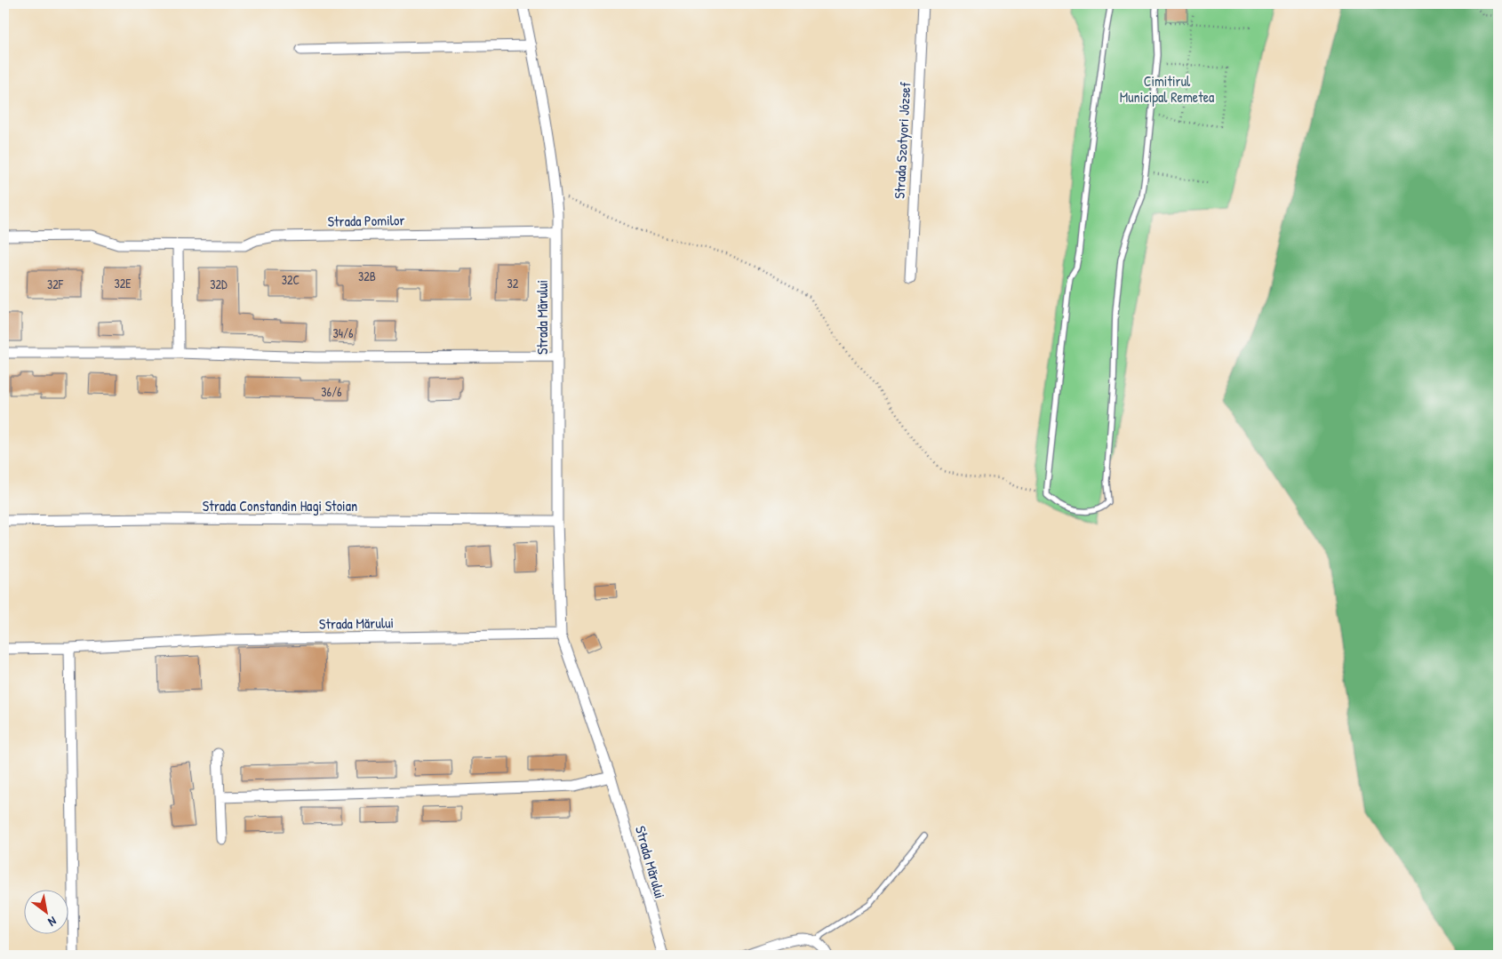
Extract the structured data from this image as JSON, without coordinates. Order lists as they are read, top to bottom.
{
  "streets": {
    "street": [
      "Strada Szotyori József",
      "Strada Pomilor",
      "Strada Mărului",
      "Strada Constandin Hagi Stoian"
    ]
  },
  "crossings": [
    ["Strada Pomilor", "Strada Mărului"],
    ["Strada Mărului", "Strada Constandin Hagi Stoian"]
  ],
  "parks": ["Cimitirul Municipal Remetea"],
  "house_numbers": [
    "32B",
    "32C",
    "32E",
    "32",
    "32F",
    "32D",
    "34/6",
    "36/6"
  ],
  "north": "bottom right"
}
